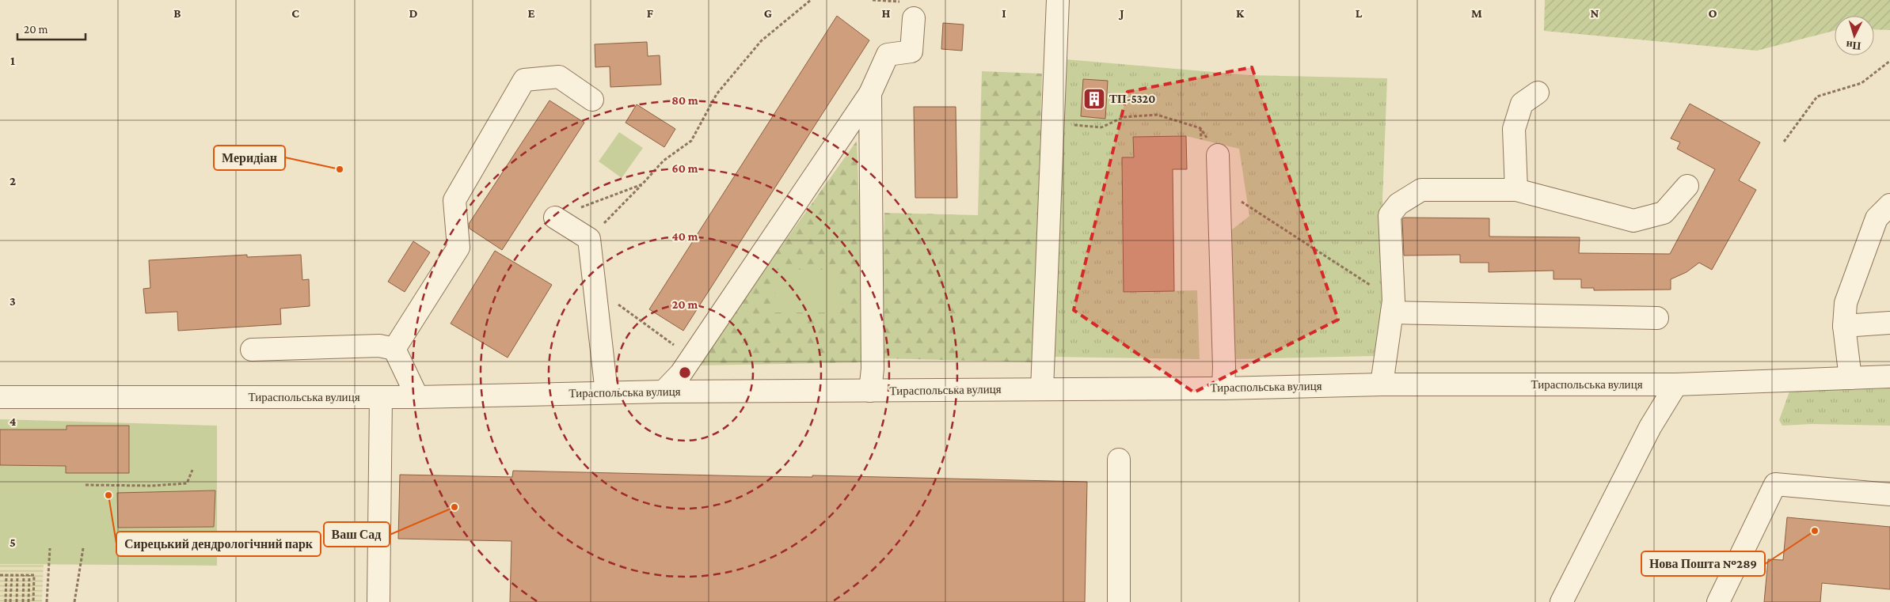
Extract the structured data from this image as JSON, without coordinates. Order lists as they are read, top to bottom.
{
  "streets": {
    "street": ["Тираспольська вулиця"]
  },
  "places": {
    "building": ["ТП-5320"],
    "other": [
      "Меридіан",
      "Сирецький дендрологічний парк",
      "Ваш Сад",
      "Нова Пошта №289"
    ]
  },
  "scale_bar": "20 m",
  "north": "bottom",
  "grid": {
    "columns": [
      "B",
      "C",
      "D",
      "E",
      "F",
      "G",
      "H",
      "I",
      "J",
      "K",
      "L",
      "M",
      "N",
      "O"
    ],
    "rows": [
      "1",
      "2",
      "3",
      "4",
      "5"
    ]
  },
  "rings": [
    "80 m",
    "60 m",
    "40 m",
    "20 m"
  ]
}
